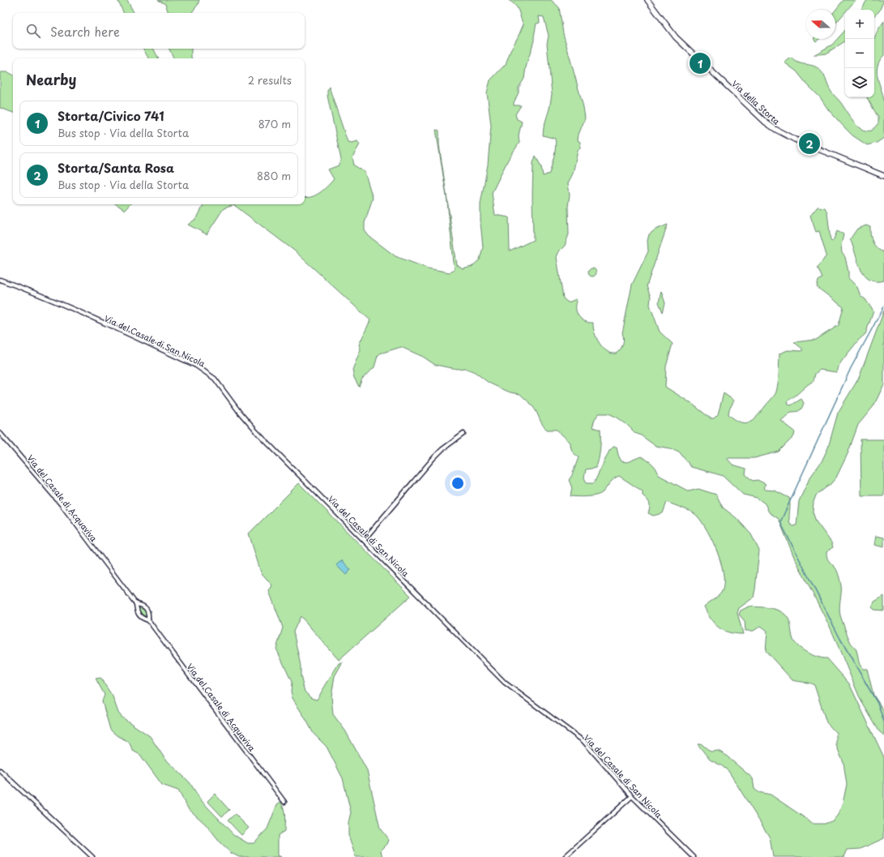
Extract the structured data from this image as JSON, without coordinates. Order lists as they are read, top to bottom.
{
  "streets": {
    "main road": ["Via della Storta"],
    "street": ["Via del Casale di San Nicola", "Via del Casale di Acquaviva"]
  },
  "north": "left",
  "page": {
    "map_buttons": ["+", "−"],
    "search": "Search here",
    "pins": ["1", "2"],
    "heading": ["Nearby", "2 results"],
    "list": [
      {
        "mark": "1",
        "name": "Storta/Civico 741",
        "note": "Bus stop · Via della Storta",
        "value": "870 m"
      },
      {
        "mark": "2",
        "name": "Storta/Santa Rosa",
        "note": "Bus stop · Via della Storta",
        "value": "880 m"
      }
    ]
  }
}
